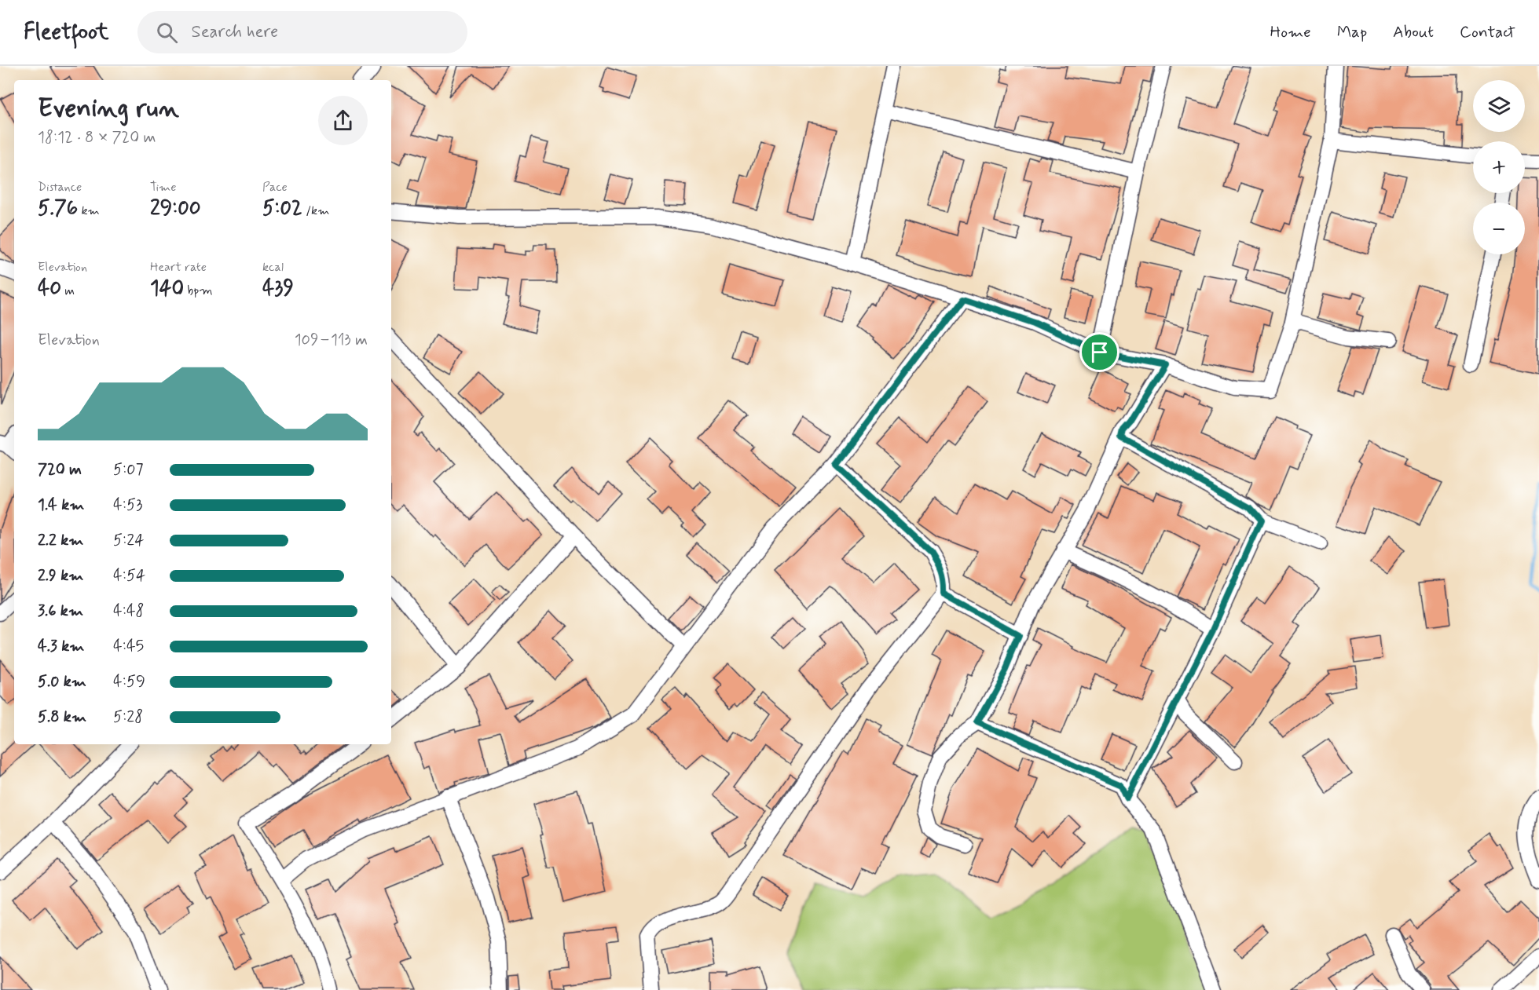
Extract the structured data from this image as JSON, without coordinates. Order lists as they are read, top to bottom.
{
  "page": {
    "header": "Fleetfoot",
    "search": "Search here",
    "nav": [
      "Home",
      "Map",
      "About",
      "Contact"
    ],
    "map_buttons": ["+", "−"],
    "heading": ["Evening run", "18:12 · 8 × 720 m"],
    "stats": [
      ["Distance", "5.76 km"],
      ["Time", "29:00"],
      ["Pace", "5:02 /km"],
      ["Elevation", "40 m"],
      ["Heart rate", "140 bpm"],
      ["kcal", "439"]
    ],
    "chart": ["Elevation", "109–113 m"],
    "list": [
      {
        "name": "720 m",
        "note": "5:07"
      },
      {
        "name": "1.4 km",
        "note": "4:53"
      },
      {
        "name": "2.2 km",
        "note": "5:24"
      },
      {
        "name": "2.9 km",
        "note": "4:54"
      },
      {
        "name": "3.6 km",
        "note": "4:48"
      },
      {
        "name": "4.3 km",
        "note": "4:45"
      },
      {
        "name": "5.0 km",
        "note": "4:59"
      },
      {
        "name": "5.8 km",
        "note": "5:28"
      }
    ]
  }
}
